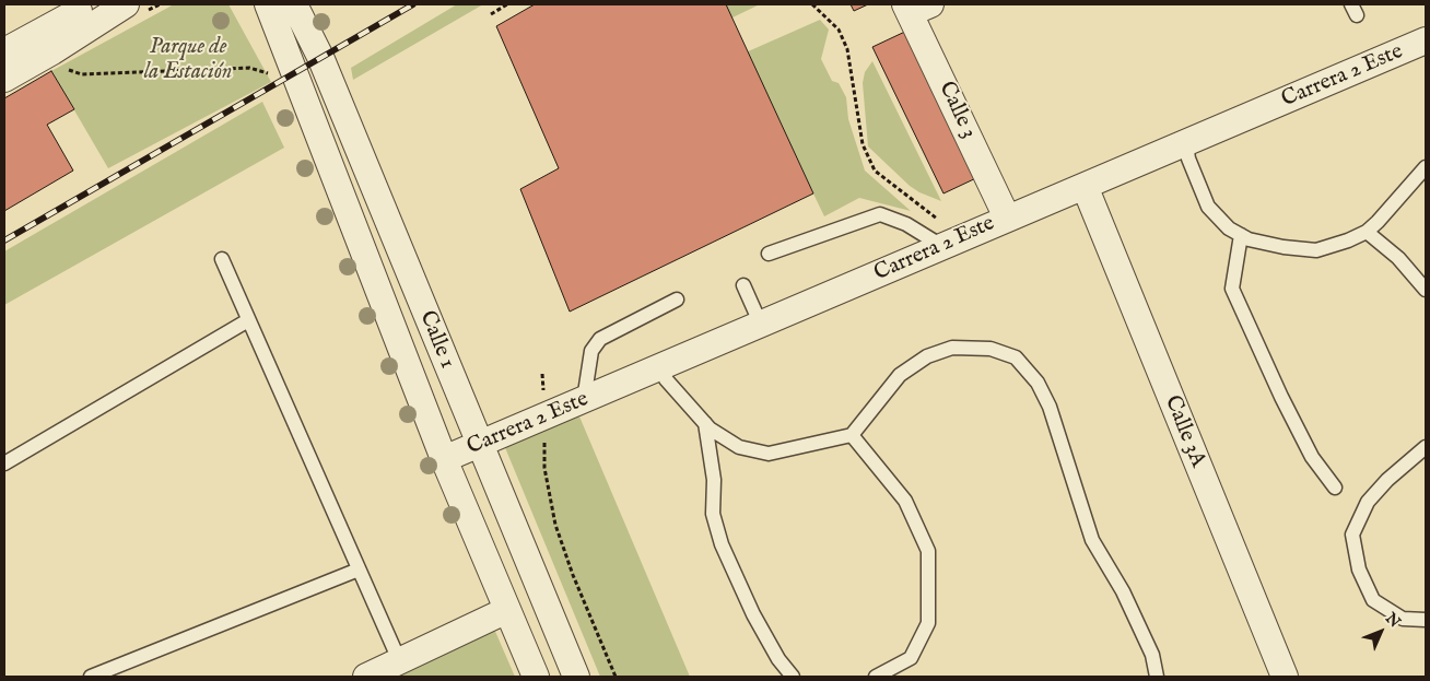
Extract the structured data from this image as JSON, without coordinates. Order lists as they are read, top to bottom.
{
  "streets": {
    "street": [
      "Carrera 2 Este",
      "Calle 3",
      "Calle 1",
      "Calle 3A"
    ]
  },
  "crossings": [
    ["Carrera 2 Este", "Calle 3"],
    ["Carrera 2 Este", "Calle 1"],
    ["Carrera 2 Este", "Calle 3A"]
  ],
  "parks": ["Parque de la Estación"],
  "north": "top right"
}
